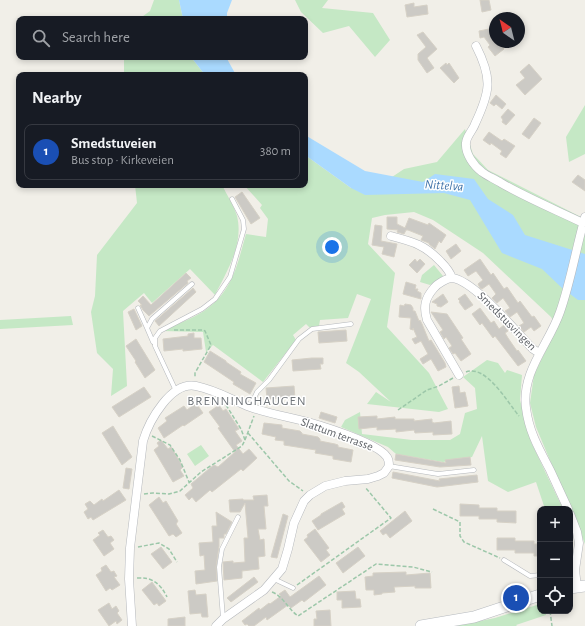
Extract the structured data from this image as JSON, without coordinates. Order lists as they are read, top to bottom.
{
  "streets": {
    "street": ["Smedstusvingen", "Slattum terrasse"]
  },
  "districts": ["BRENNINGHAUGEN"],
  "water": ["Nittelva"],
  "north": "top left",
  "page": {
    "search": "Search here",
    "heading": "Nearby",
    "list": [
      {
        "mark": "1",
        "name": "Smedstuveien",
        "note": "Bus stop · Kirkeveien",
        "value": "380 m"
      }
    ],
    "map_buttons": ["+", "−"],
    "pins": "1"
  }
}
